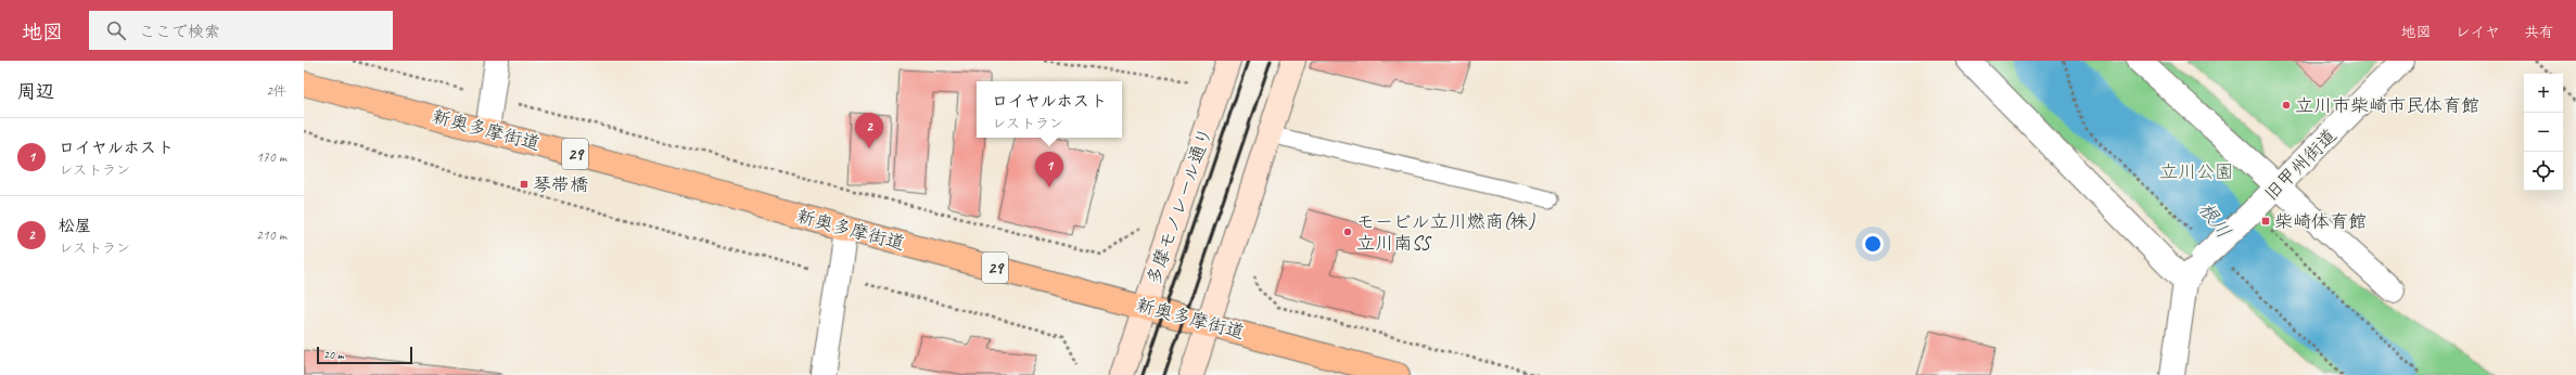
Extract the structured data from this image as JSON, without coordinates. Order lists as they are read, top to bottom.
{
  "streets": {
    "main road": ["新奥多摩街道", "29", "多摩モノレール通り"],
    "street": ["旧甲州街道"]
  },
  "crossings": [
    ["新奥多摩街道", "多摩モノレール通り"]
  ],
  "water": ["根川"],
  "parks": ["立川公園"],
  "places": {
    "other": ["立川市柴崎市民体育館", "モービル立川燃商(株) 立川南SS"],
    "transit": ["琴帯橋", "柴崎体育館"]
  },
  "scale_bar": "20 m",
  "page": {
    "header": "地図",
    "search": "ここで検索",
    "nav": ["地図", "レイヤ", "共有"],
    "heading": ["周辺", "2件"],
    "map_buttons": ["+", "−"],
    "popup": ["ロイヤルホスト", "レストラン"],
    "pins": ["2", "1"],
    "list": [
      {
        "mark": "1",
        "name": "ロイヤルホスト",
        "note": "レストラン",
        "value": "170 m"
      },
      {
        "mark": "2",
        "name": "松屋",
        "note": "レストラン",
        "value": "210 m"
      }
    ],
    "scale": "20 m"
  }
}
